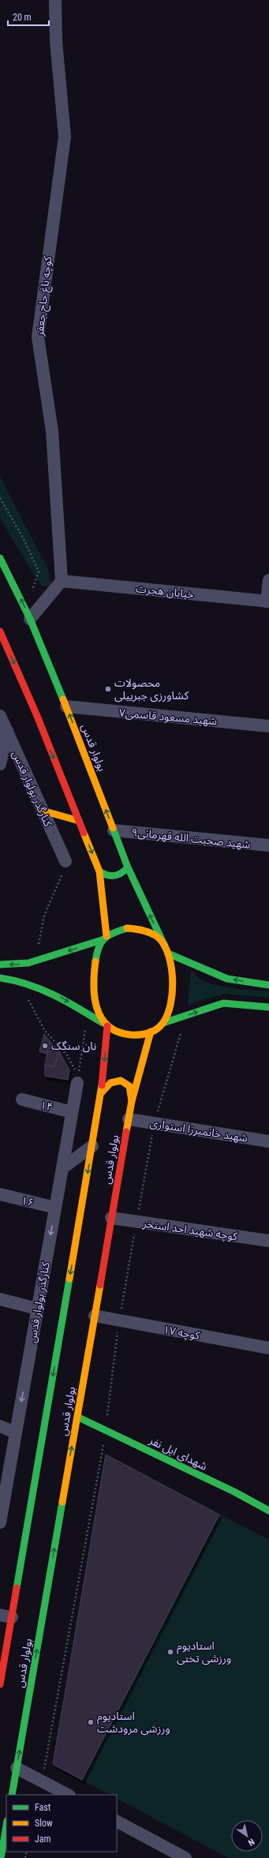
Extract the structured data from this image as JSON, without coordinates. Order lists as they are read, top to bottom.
{
  "streets": {
    "main road": ["بولوار قدس", "شهدای ایل نفر"],
    "street": [
      "کوچه باغ حاج جعفر",
      "خیابان هجرت",
      "شهید مسعود قاسمی۷",
      "کنارگذر بولوار قدس",
      "شهید صحبت الله قهرمانی۹",
      "۱۴",
      "شهید خانمیرزا استواری",
      "۱۶",
      "کوچه شهید احد استخر",
      "کوچه ۱۷"
    ]
  },
  "crossings": [
    ["کوچه باغ حاج جعفر", "خیابان هجرت"],
    ["شهید مسعود قاسمی۷", "بولوار قدس"],
    ["بولوار قدس", "شهید صحبت الله قهرمانی۹"],
    ["بولوار قدس", "شهید خانمیرزا استواری"],
    ["بولوار قدس", "کوچه شهید احد استخر"],
    ["بولوار قدس", "کوچه ۱۷"],
    ["بولوار قدس", "شهدای ایل نفر"],
    ["کنارگذر بولوار قدس", "۱۴"],
    ["کنارگذر بولوار قدس", "۱۶"]
  ],
  "one_way": ["کنارگذر بولوار قدس"],
  "places": [
    "محصولات کشاورزی جبرییلی",
    "نان سنگک",
    "استادیوم ورزشی تختی",
    "استادیوم ورزشی مرودشت"
  ],
  "legend": ["Fast", "Slow", "Jam"],
  "scale_bar": "20 m",
  "north": "bottom right"
}
